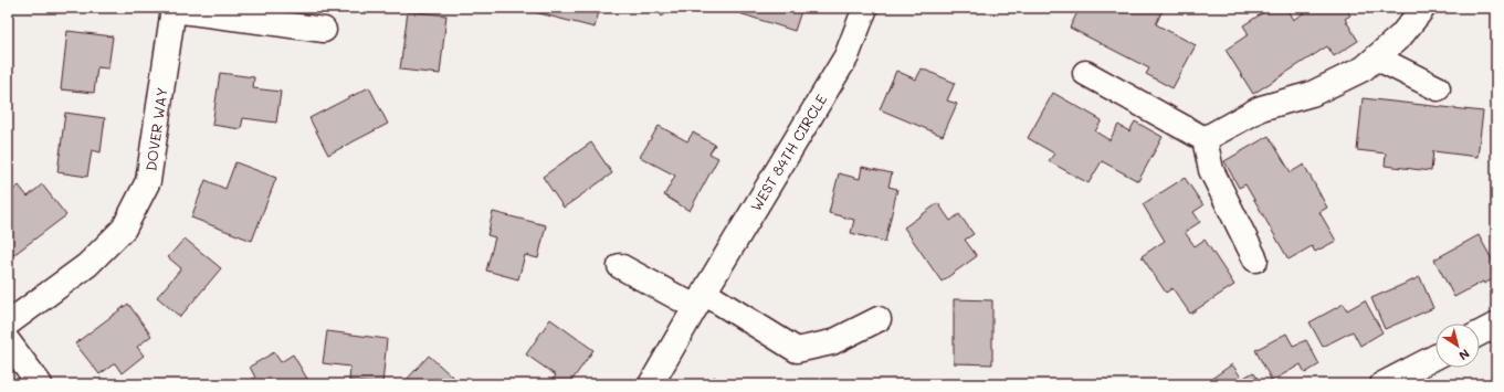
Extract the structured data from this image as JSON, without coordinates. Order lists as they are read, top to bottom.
{
  "streets": {
    "street": ["DOVER WAY", "WEST 84TH CIRCLE"]
  },
  "north": "bottom right"
}
